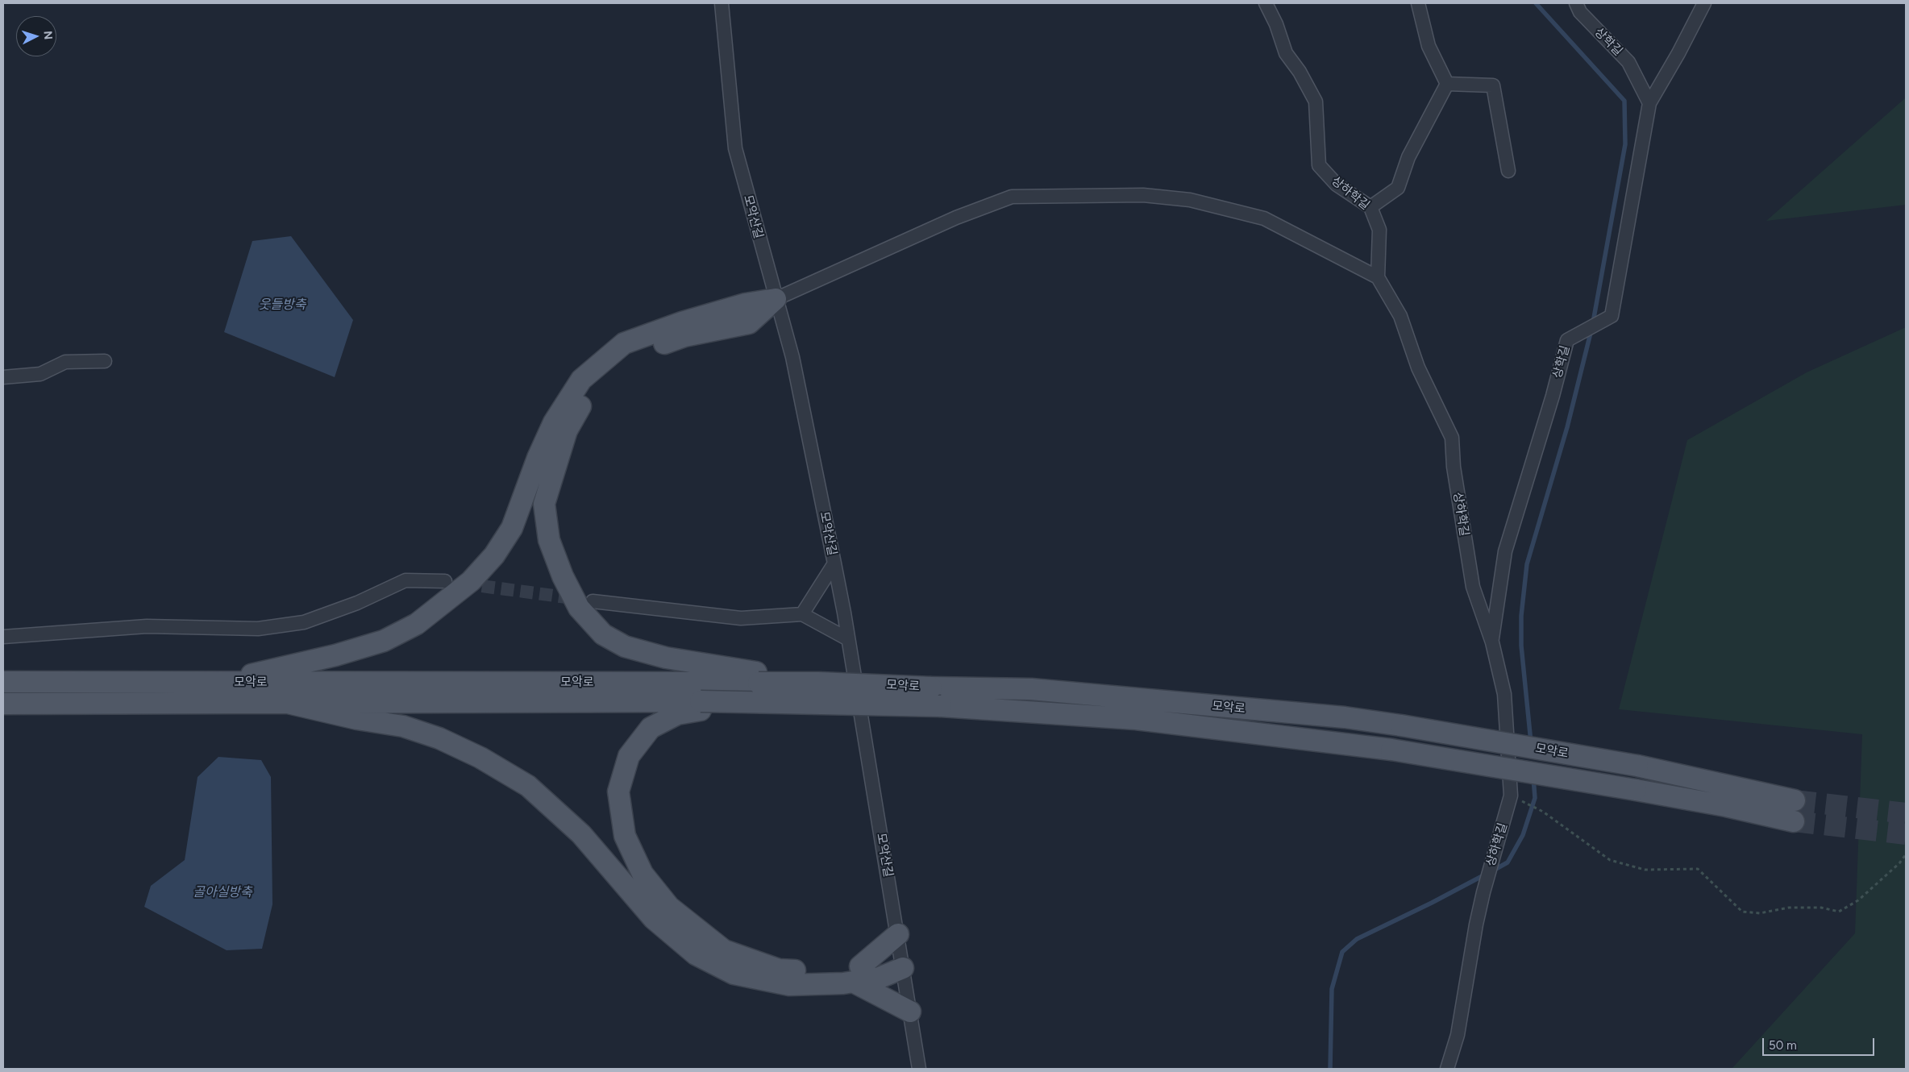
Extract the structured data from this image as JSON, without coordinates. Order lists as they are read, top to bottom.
{
  "streets": {
    "main road": ["모악로"],
    "street": ["상학길", "상하학길", "모악산길"]
  },
  "crossings": [
    ["상학길", "상하학길"]
  ],
  "water": ["웃들방축", "골아실방축"],
  "scale_bar": "50 m",
  "north": "right"
}
